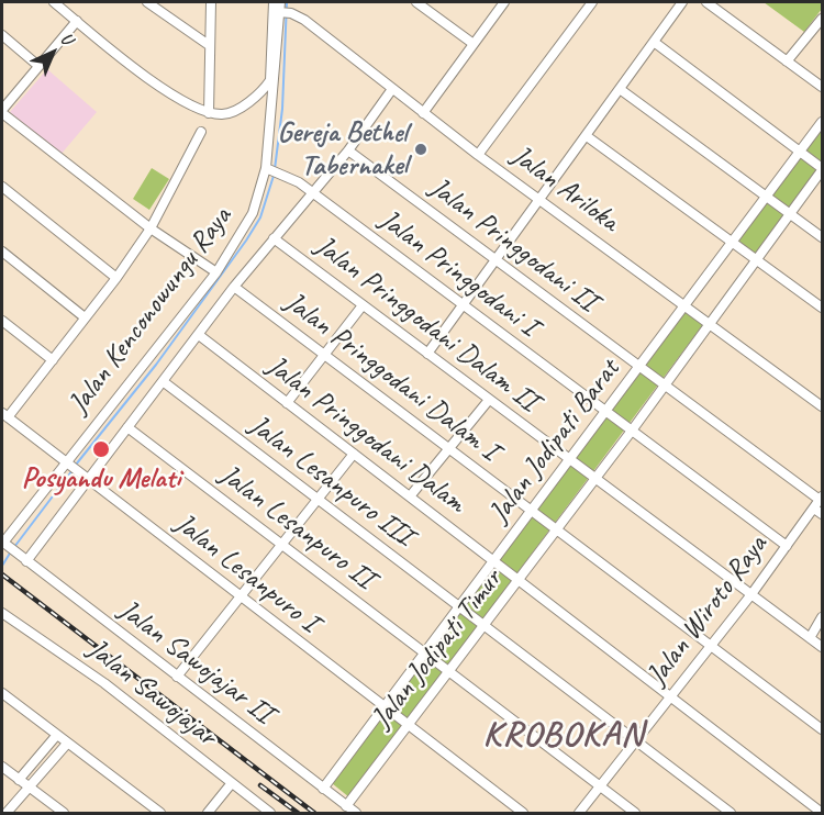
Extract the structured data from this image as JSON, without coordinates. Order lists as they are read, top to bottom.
{
  "streets": {
    "street": [
      "Jalan Ariloka",
      "Jalan Pringgodani II",
      "Jalan Pringgodani I",
      "Jalan Kenconowungu Raya",
      "Jalan Pringgodani Dalam II",
      "Jalan Pringgodani Dalam I",
      "Jalan Pringgodani Dalam",
      "Jalan Jodipati Barat",
      "Jalan Lesanpuro III",
      "Jalan Lesanpuro II",
      "Jalan Lesanpuro I",
      "Jalan Wiroto Raya",
      "Jalan Jodipati Timur",
      "Jalan Sawojajar II",
      "Jalan Sawojajar"
    ]
  },
  "crossings": [
    ["Jalan Ariloka", "Jalan Kenconowungu Raya"],
    ["Jalan Ariloka", "Jalan Jodipati Barat"],
    ["Jalan Ariloka", "Jalan Jodipati Timur"],
    ["Jalan Pringgodani II", "Jalan Jodipati Barat"],
    ["Jalan Pringgodani II", "Jalan Wiroto Raya"],
    ["Jalan Pringgodani II", "Jalan Jodipati Timur"],
    ["Jalan Pringgodani I", "Jalan Kenconowungu Raya"],
    ["Jalan Pringgodani I", "Jalan Jodipati Barat"],
    ["Jalan Pringgodani I", "Jalan Wiroto Raya"],
    ["Jalan Pringgodani I", "Jalan Jodipati Timur"],
    ["Jalan Kenconowungu Raya", "Jalan Lesanpuro I"],
    ["Jalan Kenconowungu Raya", "Jalan Sawojajar II"],
    ["Jalan Pringgodani Dalam II", "Jalan Jodipati Barat"],
    ["Jalan Pringgodani Dalam II", "Jalan Wiroto Raya"],
    ["Jalan Pringgodani Dalam II", "Jalan Jodipati Timur"],
    ["Jalan Pringgodani Dalam I", "Jalan Jodipati Barat"],
    ["Jalan Pringgodani Dalam I", "Jalan Wiroto Raya"],
    ["Jalan Pringgodani Dalam I", "Jalan Jodipati Timur"],
    ["Jalan Pringgodani Dalam", "Jalan Jodipati Barat"],
    ["Jalan Pringgodani Dalam", "Jalan Wiroto Raya"],
    ["Jalan Pringgodani Dalam", "Jalan Jodipati Timur"],
    ["Jalan Jodipati Barat", "Jalan Lesanpuro III"],
    ["Jalan Jodipati Barat", "Jalan Lesanpuro II"],
    ["Jalan Jodipati Barat", "Jalan Lesanpuro I"],
    ["Jalan Jodipati Barat", "Jalan Sawojajar II"],
    ["Jalan Lesanpuro III", "Jalan Wiroto Raya"],
    ["Jalan Lesanpuro III", "Jalan Jodipati Timur"],
    ["Jalan Lesanpuro II", "Jalan Wiroto Raya"],
    ["Jalan Lesanpuro II", "Jalan Jodipati Timur"],
    ["Jalan Lesanpuro I", "Jalan Jodipati Timur"],
    ["Jalan Jodipati Timur", "Jalan Sawojajar II"]
  ],
  "districts": ["KROBOKAN"],
  "places": ["Gereja Bethel Tabernakel", "Posyandu Melati"],
  "north": "top right"
}
